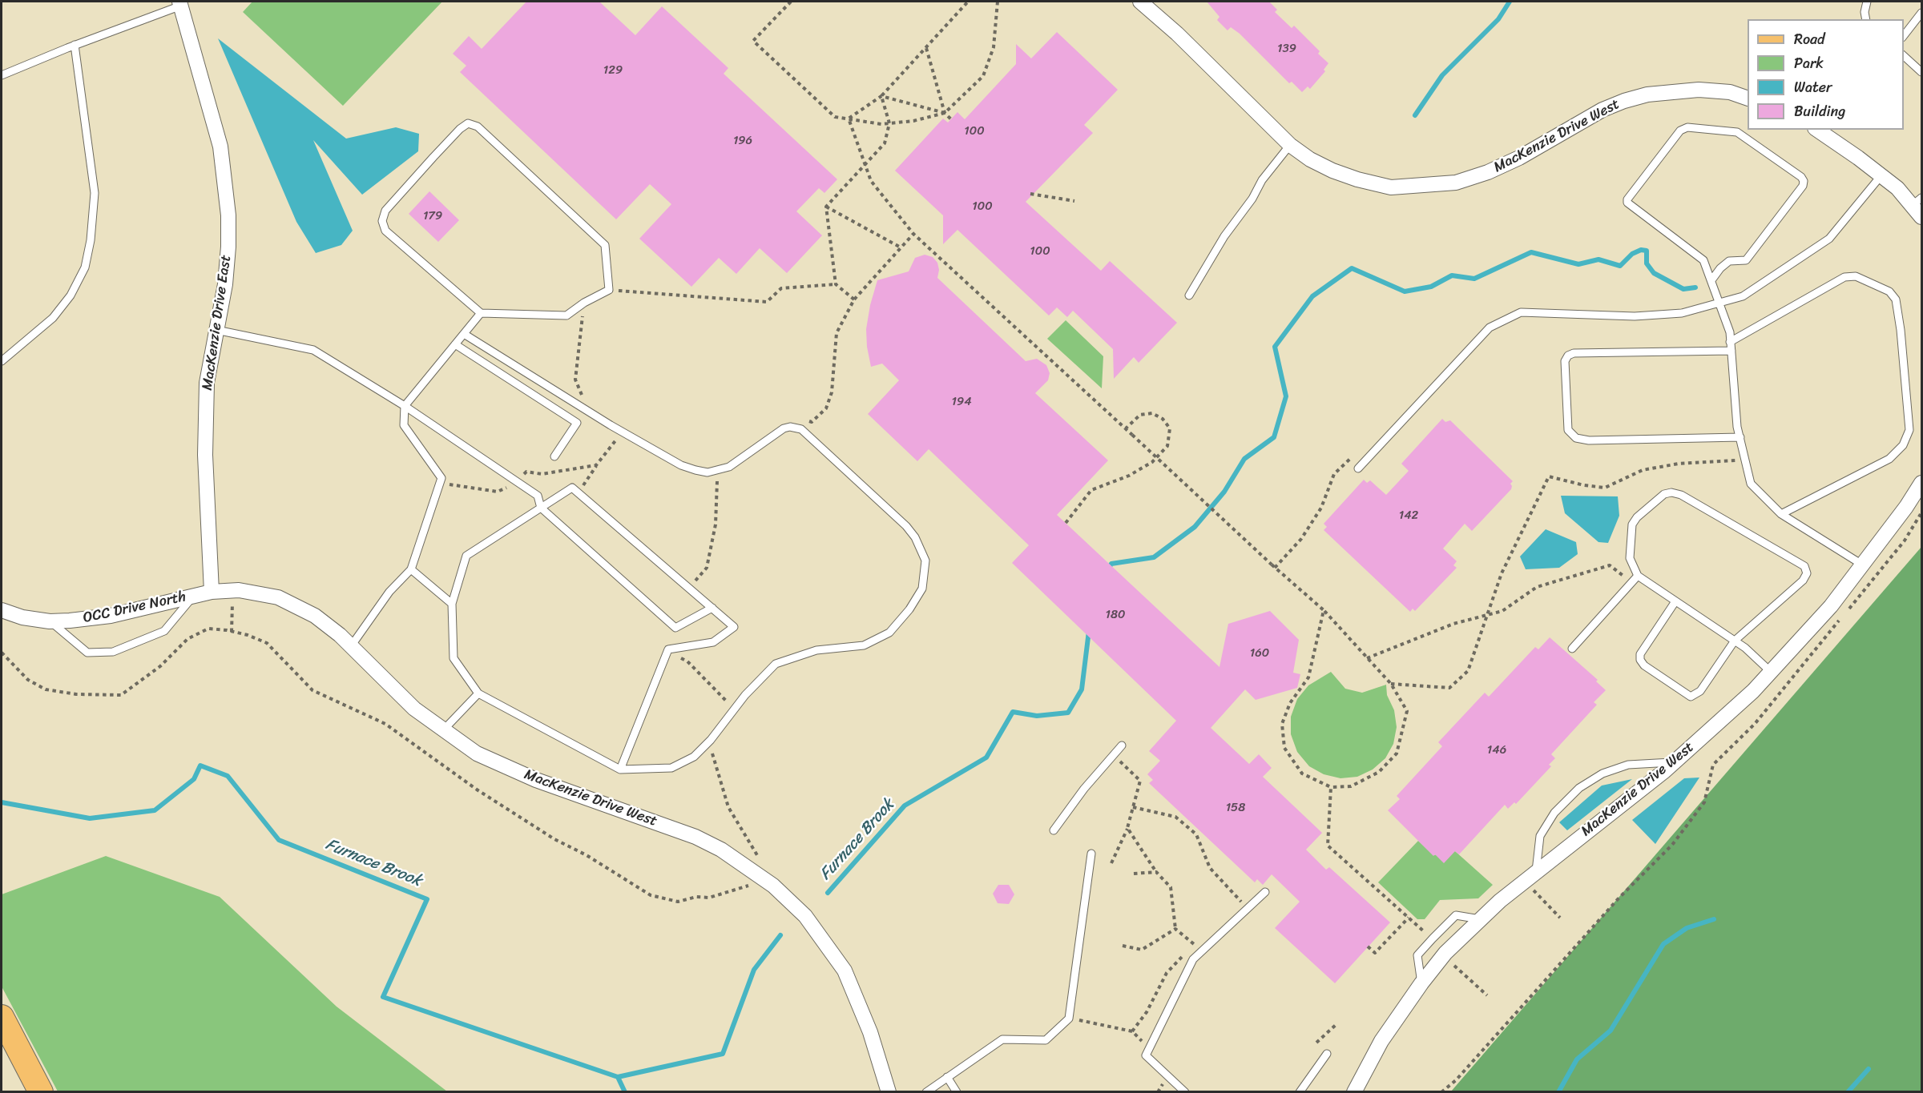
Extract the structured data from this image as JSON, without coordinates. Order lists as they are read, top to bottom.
{
  "streets": {
    "street": ["MacKenzie Drive West", "MacKenzie Drive East", "OCC Drive North"]
  },
  "crossings": [
    ["MacKenzie Drive West", "MacKenzie Drive East"],
    ["MacKenzie Drive West", "OCC Drive North"],
    ["MacKenzie Drive East", "OCC Drive North"]
  ],
  "water": ["Furnace Brook"],
  "house_numbers": [
    "139",
    "129",
    "100",
    "196",
    "100",
    "179",
    "100",
    "194",
    "142",
    "180",
    "160",
    "146",
    "158"
  ],
  "legend": [
    "Road",
    "Park",
    "Water",
    "Building"
  ]
}
